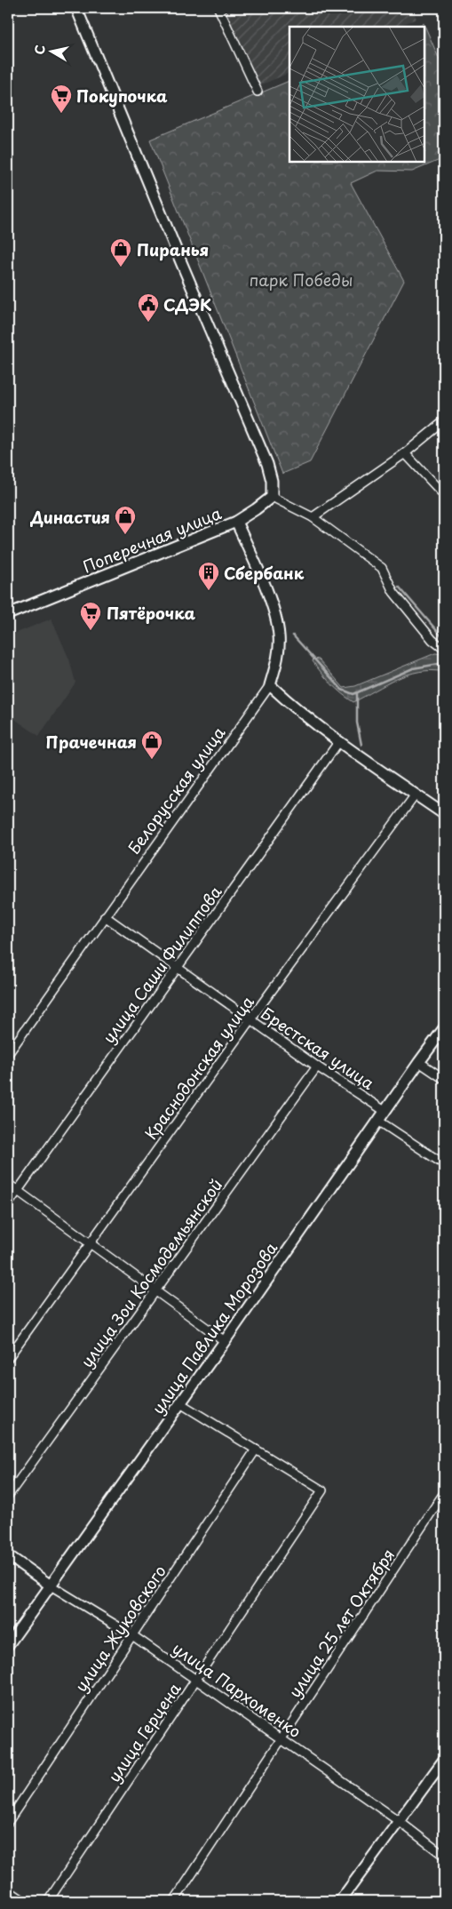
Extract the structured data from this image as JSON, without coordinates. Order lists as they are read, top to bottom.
{
  "streets": {
    "street": [
      "Поперечная улица",
      "Белорусская улица",
      "улица Саши Филиппова",
      "Брестская улица",
      "Краснодонская улица",
      "улица Зои Космодемьянской",
      "улица Павлика Морозова",
      "улица 25 лет Октября",
      "улица Жуковского",
      "улица Пархоменко",
      "улица Герцена"
    ]
  },
  "crossings": [
    ["Поперечная улица", "Белорусская улица"],
    ["Белорусская улица", "Брестская улица"],
    ["улица Саши Филиппова", "Брестская улица"],
    ["Брестская улица", "Краснодонская улица"],
    ["Брестская улица", "улица Зои Космодемьянской"],
    ["Брестская улица", "улица Павлика Морозова"],
    ["улица Павлика Морозова", "улица Пархоменко"],
    ["улица 25 лет Октября", "улица Пархоменко"],
    ["улица Жуковского", "улица Пархоменко"],
    ["улица Жуковского", "улица Герцена"],
    ["улица Пархоменко", "улица Герцена"]
  ],
  "parks": ["парк Победы"],
  "places": {
    "supermarket": ["Покупочка", "Пятёрочка"],
    "shop": ["Пиранья", "Династия", "Прачечная"],
    "public building": ["СДЭК"],
    "building": ["Сбербанк"]
  },
  "north": "left"
}
